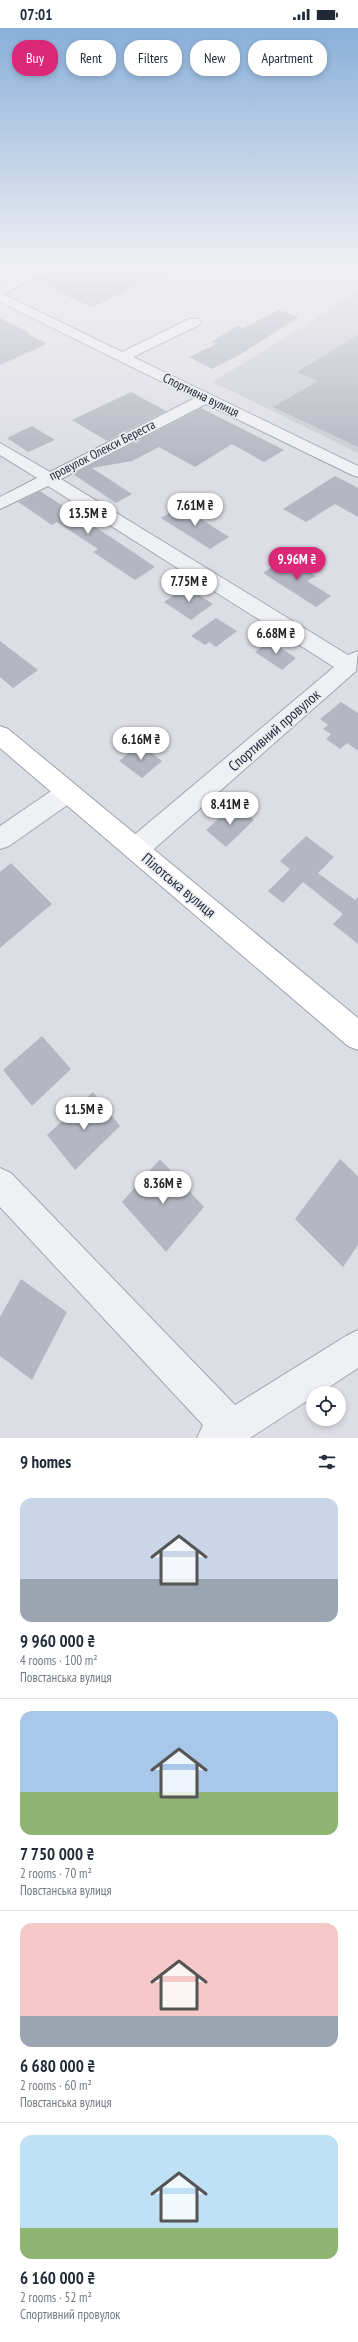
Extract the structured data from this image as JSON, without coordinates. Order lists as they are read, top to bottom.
{
  "streets": {
    "main road": ["Пілотська вулиця"],
    "street": ["Спортивна вулиця", "провулок Олекси Береста", "Спортивний провулок"]
  },
  "crossings": [
    ["Спортивна вулиця", "провулок Олекси Береста"],
    ["Спортивний провулок", "Пілотська вулиця"]
  ],
  "page": {
    "status": "07:01",
    "chip": [
      "Buy",
      "Rent",
      "Filters",
      "New",
      "Apartment"
    ],
    "price": [
      "7.61M ₴",
      "13.5M ₴",
      "9.96M ₴",
      "7.75M ₴",
      "6.68M ₴",
      "6.16M ₴",
      "8.41M ₴",
      "11.5M ₴",
      "8.36M ₴"
    ],
    "heading": "9 homes",
    "list": [
      {
        "name": "9 960 000 ₴",
        "note": "4 rooms · 100 m² · Повстанська вулиця"
      },
      {
        "name": "7 750 000 ₴",
        "note": "2 rooms · 70 m² · Повстанська вулиця"
      },
      {
        "name": "6 680 000 ₴",
        "note": "2 rooms · 60 m² · Повстанська вулиця"
      },
      {
        "name": "6 160 000 ₴",
        "note": "2 rooms · 52 m² · Спортивний провулок"
      }
    ]
  }
}
